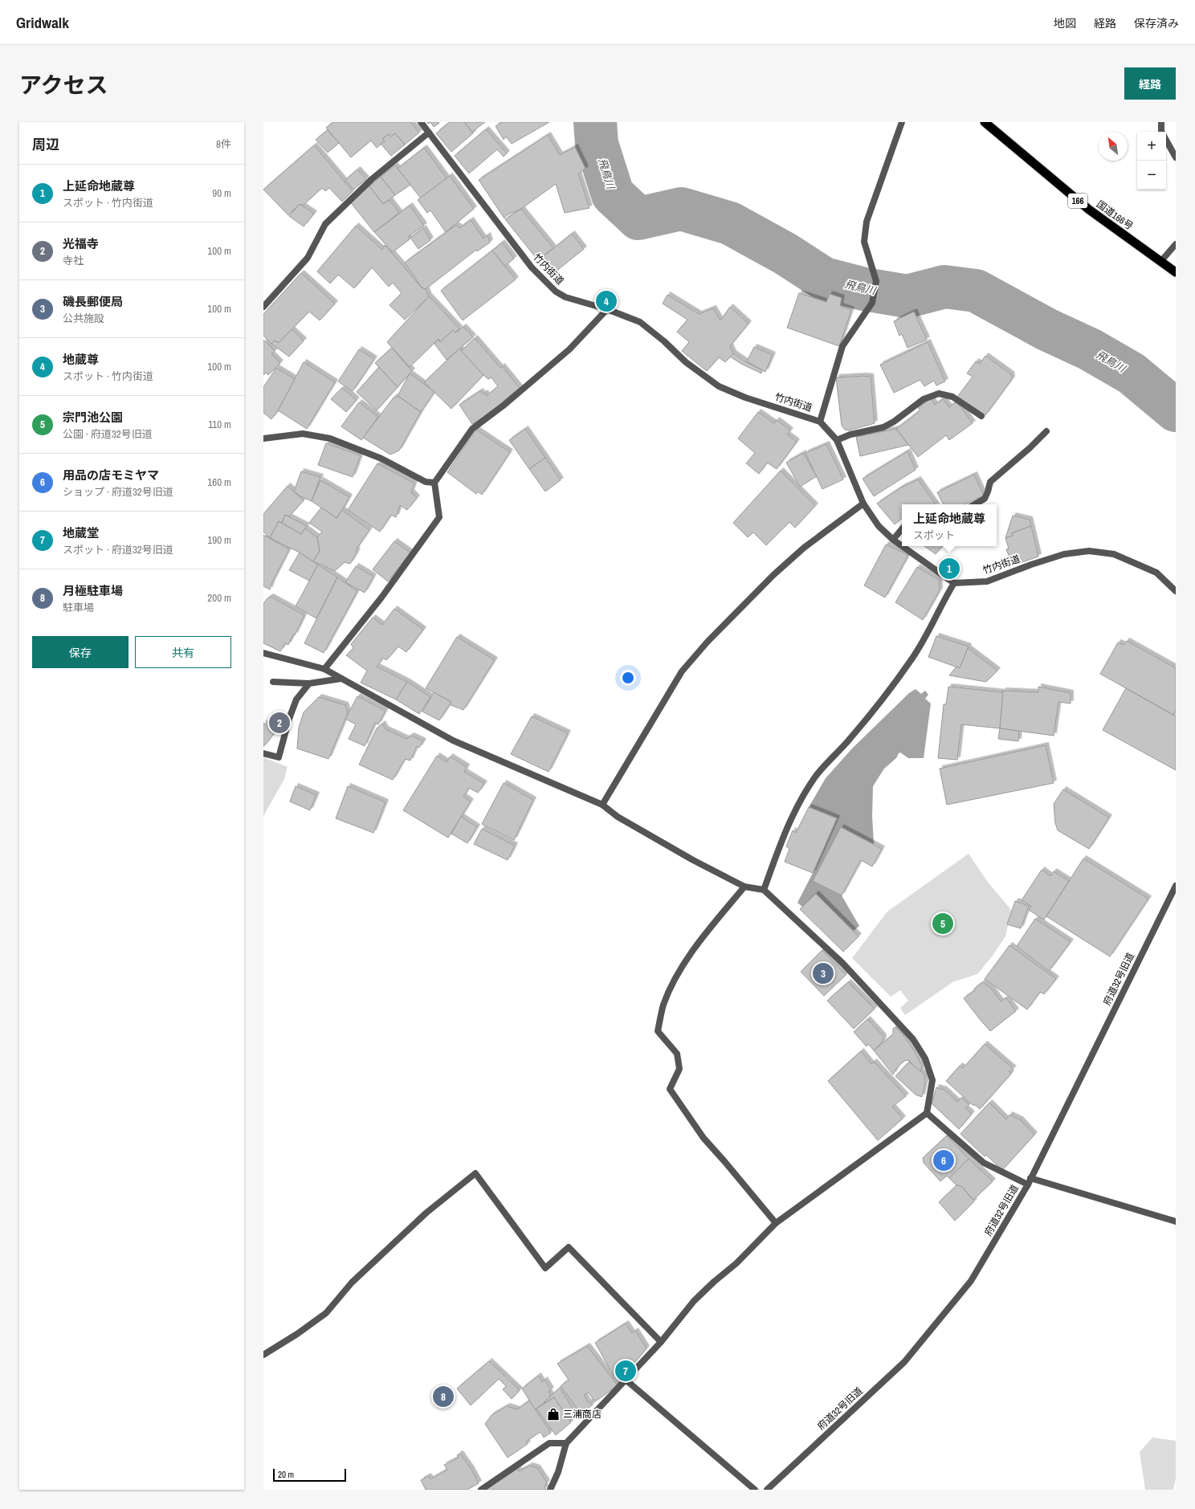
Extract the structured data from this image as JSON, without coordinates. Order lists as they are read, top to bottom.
{
  "streets": {
    "highway": ["166", "国道166号"],
    "street": ["竹内街道", "府道32号旧道"]
  },
  "water": ["飛鳥川"],
  "places": {
    "shop": ["三浦商店"]
  },
  "scale_bar": "20 m",
  "north": "top left",
  "page": {
    "header": "Gridwalk",
    "nav": ["地図", "経路", "保存済み"],
    "title": "アクセス",
    "buttons": [
      "経路",
      ["保存", "共有"]
    ],
    "heading": ["周辺", "8件"],
    "map_buttons": ["+", "−"],
    "list": [
      {
        "mark": "1",
        "name": "上延命地蔵尊",
        "note": "スポット · 竹内街道",
        "value": "90 m"
      },
      {
        "mark": "2",
        "name": "光福寺",
        "note": "寺社",
        "value": "100 m"
      },
      {
        "mark": "3",
        "name": "磯長郵便局",
        "note": "公共施設",
        "value": "100 m"
      },
      {
        "mark": "4",
        "name": "地蔵尊",
        "note": "スポット · 竹内街道",
        "value": "100 m"
      },
      {
        "mark": "5",
        "name": "宗門池公園",
        "note": "公園 · 府道32号旧道",
        "value": "110 m"
      },
      {
        "mark": "6",
        "name": "用品の店モミヤマ",
        "note": "ショップ · 府道32号旧道",
        "value": "160 m"
      },
      {
        "mark": "7",
        "name": "地蔵堂",
        "note": "スポット · 府道32号旧道",
        "value": "190 m"
      },
      {
        "mark": "8",
        "name": "月極駐車場",
        "note": "駐車場",
        "value": "200 m"
      }
    ],
    "pins": [
      "4",
      "1",
      "2",
      "5",
      "3",
      "6",
      "7",
      "8"
    ],
    "popup": ["上延命地蔵尊", "スポット"],
    "scale": "20 m"
  }
}
